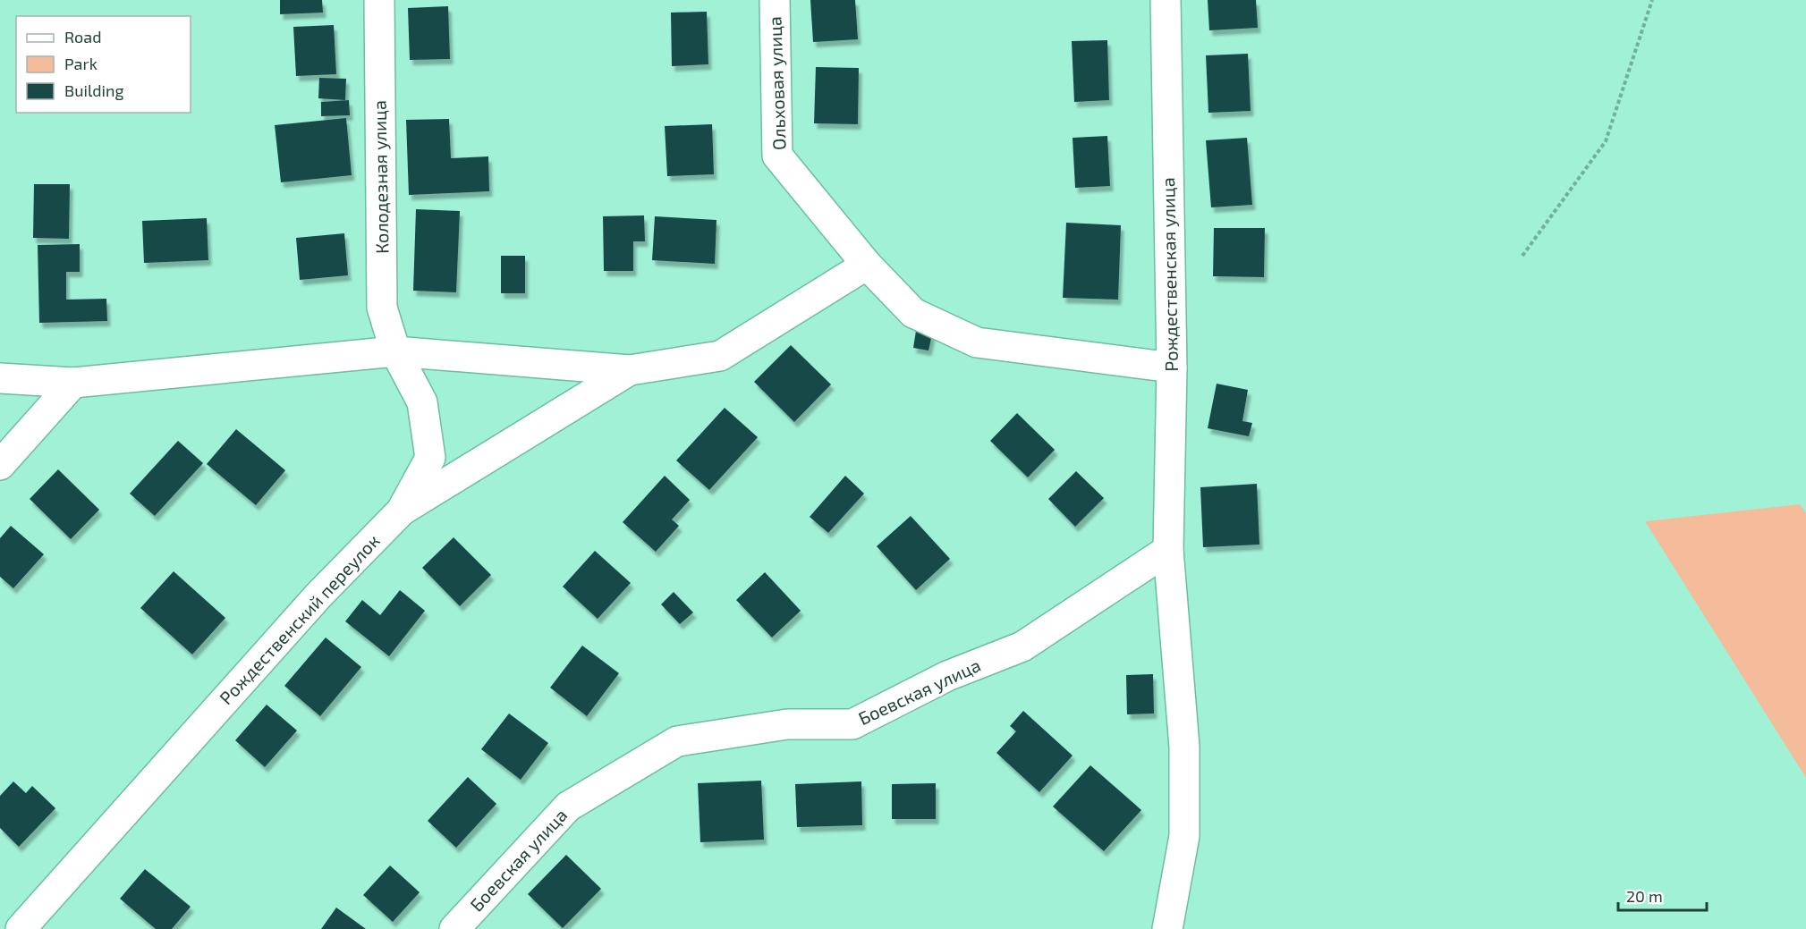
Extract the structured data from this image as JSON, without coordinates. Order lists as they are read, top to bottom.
{
  "streets": {
    "street": [
      "Ольховая улица",
      "Колодезная улица",
      "Рождественская улица",
      "Рождественский переулок",
      "Боевская улица"
    ]
  },
  "crossings": [
    ["Ольховая улица", "Рождественская улица"],
    ["Колодезная улица", "Рождественский переулок"],
    ["Рождественская улица", "Боевская улица"]
  ],
  "legend": ["Road", "Park", "Building"],
  "scale_bar": "20 m"
}
